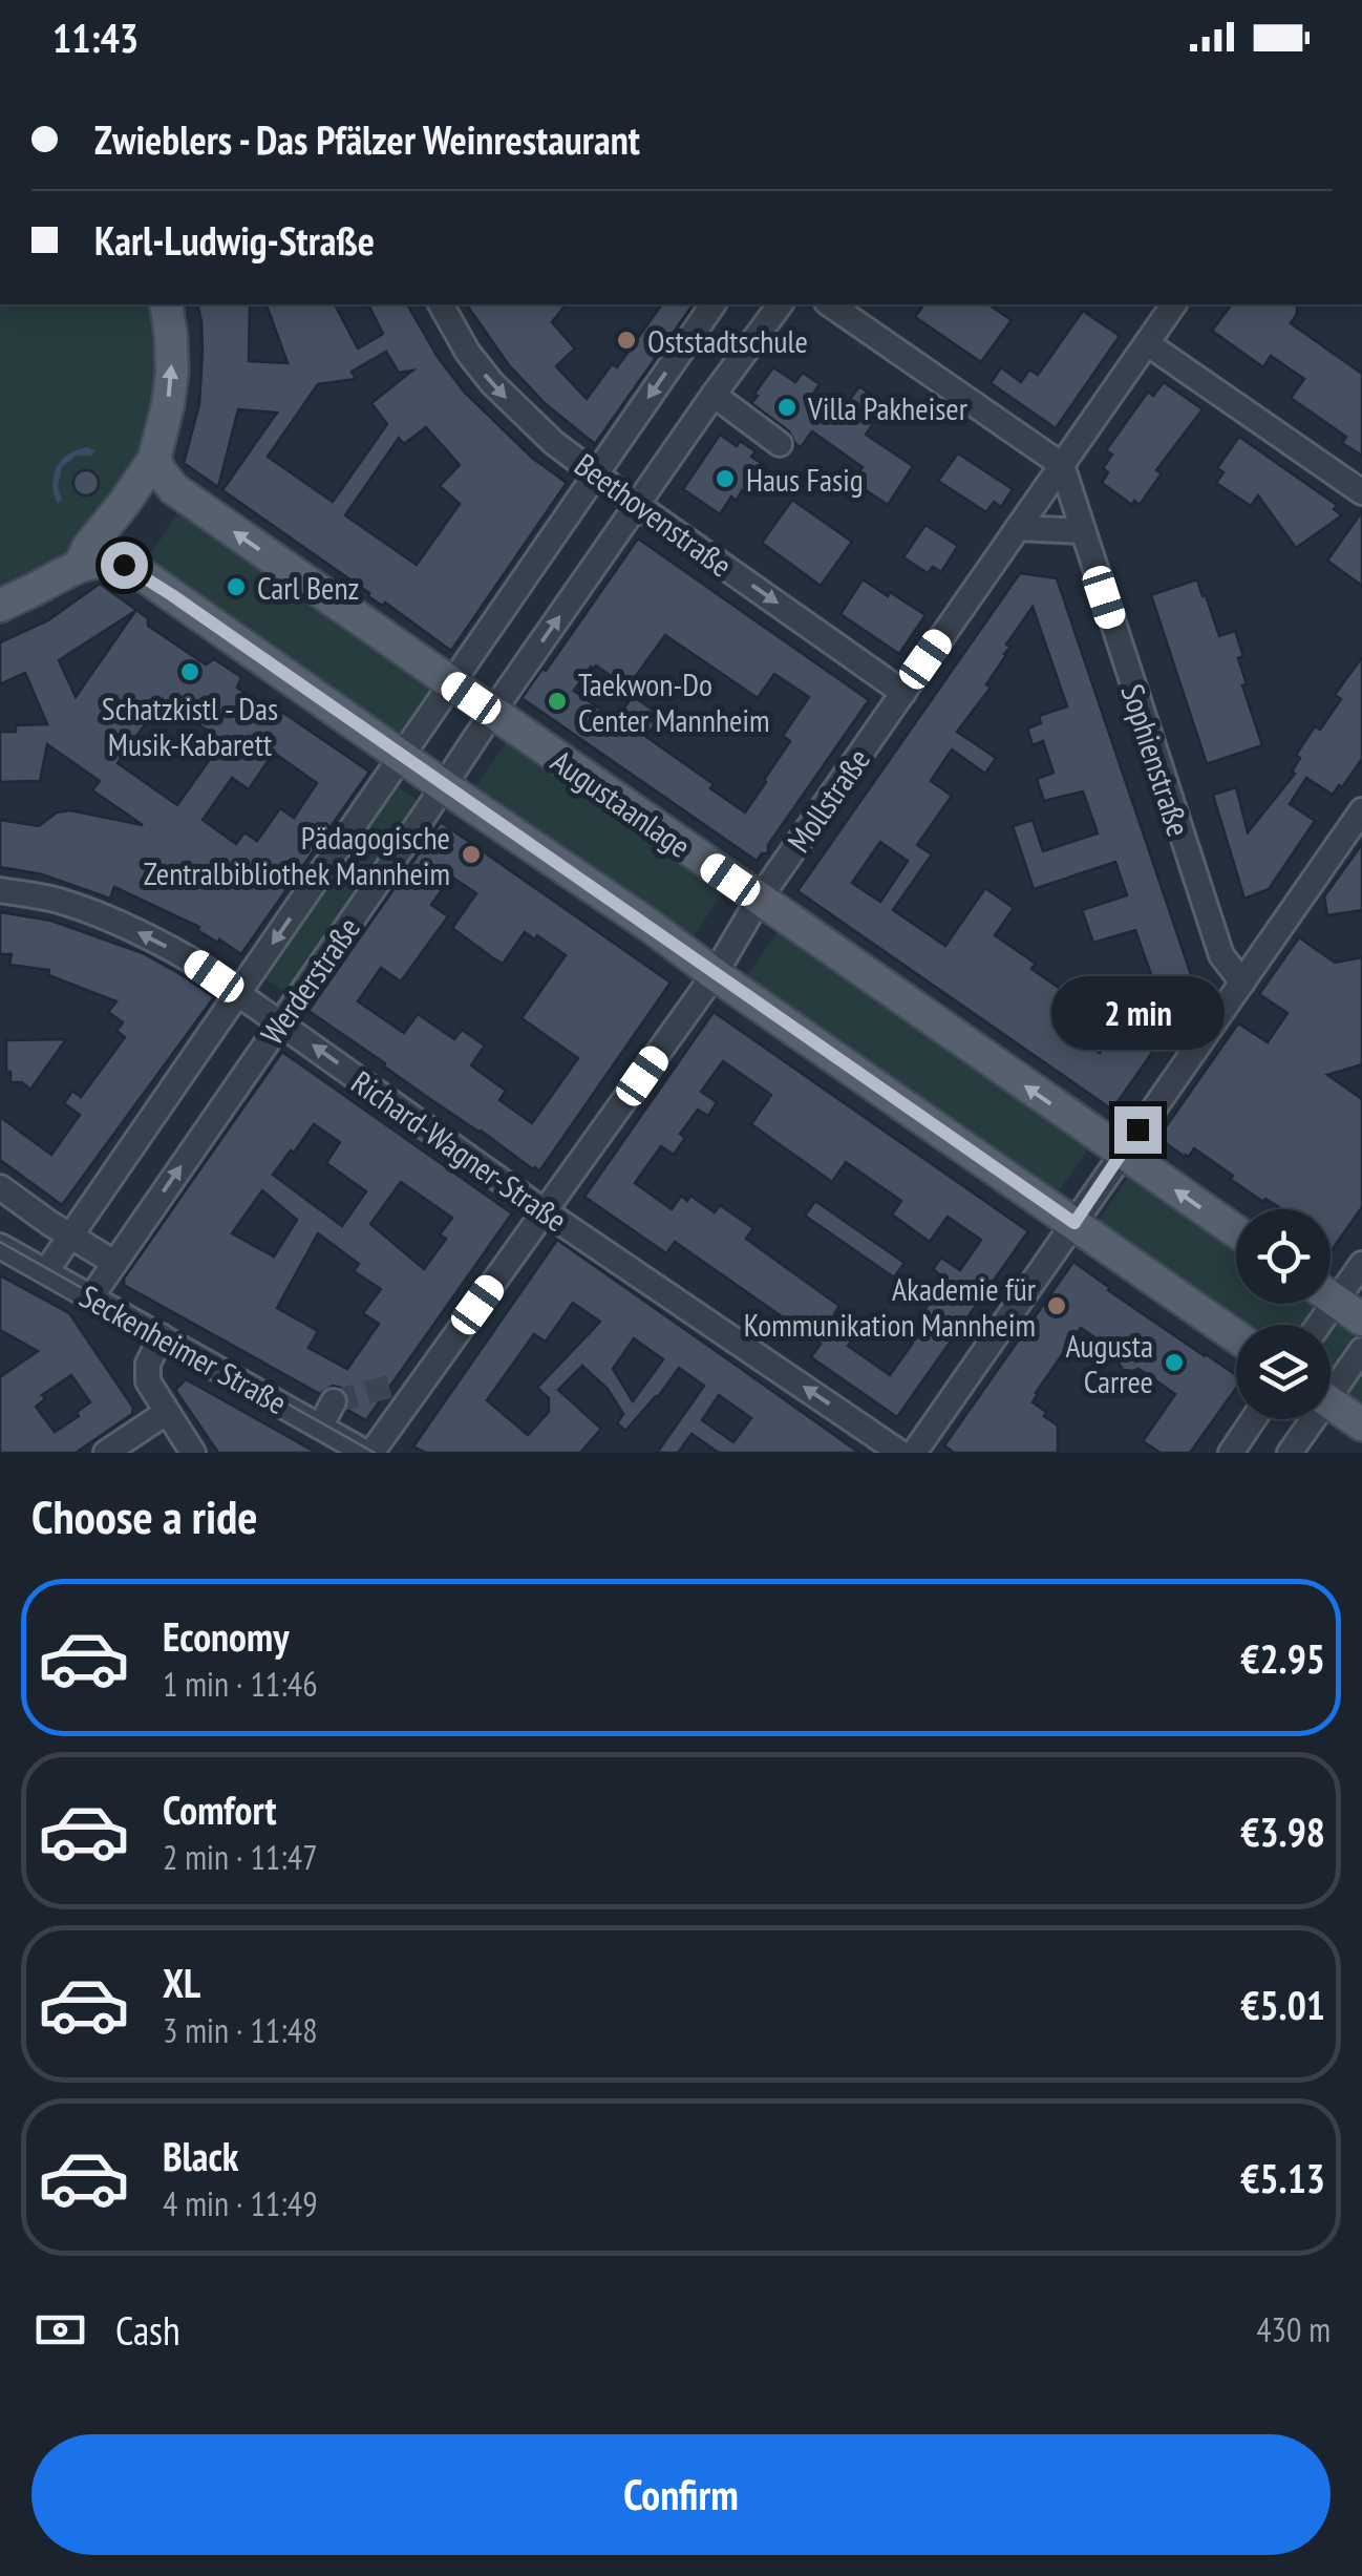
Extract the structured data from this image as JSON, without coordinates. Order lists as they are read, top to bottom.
{
  "streets": {
    "main road": ["Augustaanlage"],
    "street": [
      "Beethovenstraße",
      "Sophienstraße",
      "Mollstraße",
      "Werderstraße",
      "Richard-Wagner-Straße",
      "Seckenheimer Straße"
    ]
  },
  "crossings": [
    ["Beethovenstraße", "Mollstraße"],
    ["Beethovenstraße", "Werderstraße"],
    ["Sophienstraße", "Mollstraße"],
    ["Mollstraße", "Augustaanlage"],
    ["Mollstraße", "Richard-Wagner-Straße"],
    ["Mollstraße", "Seckenheimer Straße"],
    ["Augustaanlage", "Werderstraße"],
    ["Werderstraße", "Richard-Wagner-Straße"],
    ["Werderstraße", "Seckenheimer Straße"]
  ],
  "one_way": ["Beethovenstraße", "Richard-Wagner-Straße"],
  "places": [
    "Oststadtschule",
    "Villa Pakheiser",
    "Haus Fasig",
    "Carl Benz",
    "Schatzkistl - Das Musik-Kabarett",
    "Taekwon-Do Center Mannheim",
    "Pädagogische Zentralbibliothek Mannheim",
    "Akademie für Kommunikation Mannheim",
    "Augusta Carree"
  ],
  "page": {
    "status": "11:43",
    "banner": ["Zwieblers - Das Pfälzer Weinrestaurant", "Karl-Ludwig-Straße"],
    "bubble": "2 min",
    "heading": "Choose a ride",
    "list": [
      {
        "name": "Economy",
        "note": "1 min · 11:46",
        "value": "€2.95"
      },
      {
        "name": "Comfort",
        "note": "2 min · 11:47",
        "value": "€3.98"
      },
      {
        "name": "XL",
        "note": "3 min · 11:48",
        "value": "€5.01"
      },
      {
        "name": "Black",
        "note": "4 min · 11:49",
        "value": "€5.13"
      }
    ],
    "pay": ["Cash", "430 m"],
    "buttons": "Confirm"
  }
}
